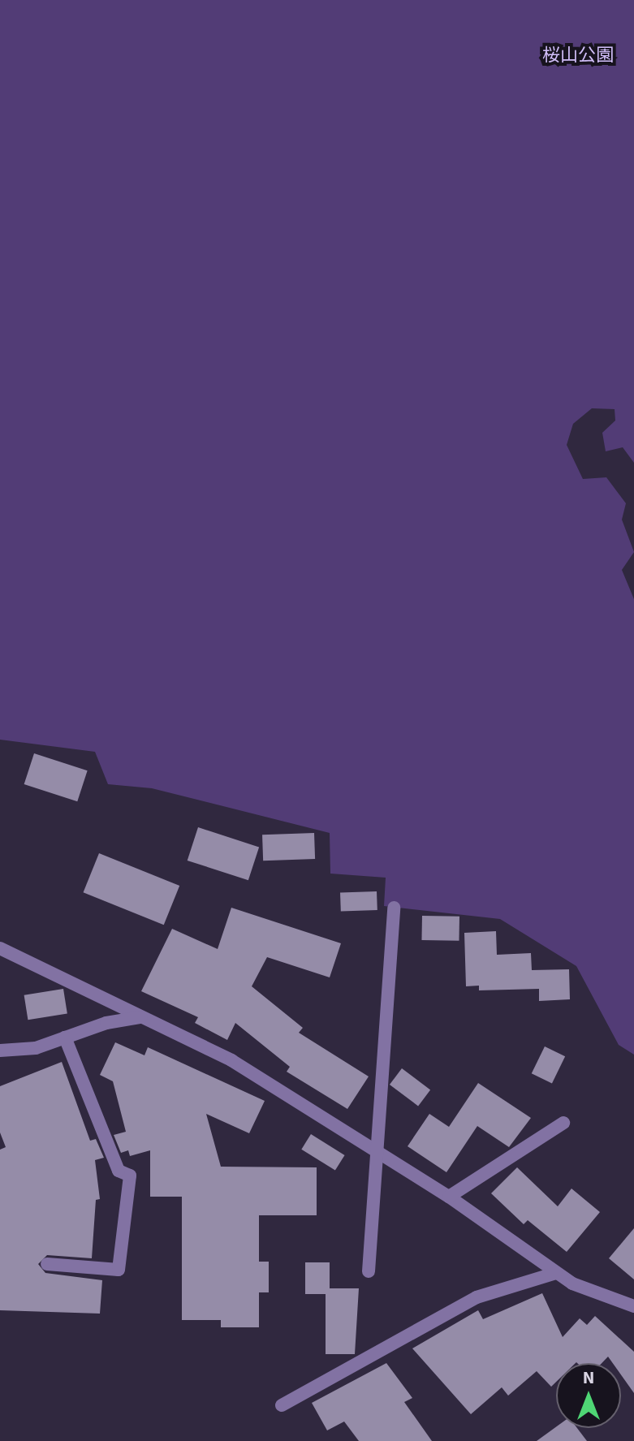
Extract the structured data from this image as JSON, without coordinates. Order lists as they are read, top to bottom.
{
  "parks": ["桜山公園"],
  "north": "top"
}
